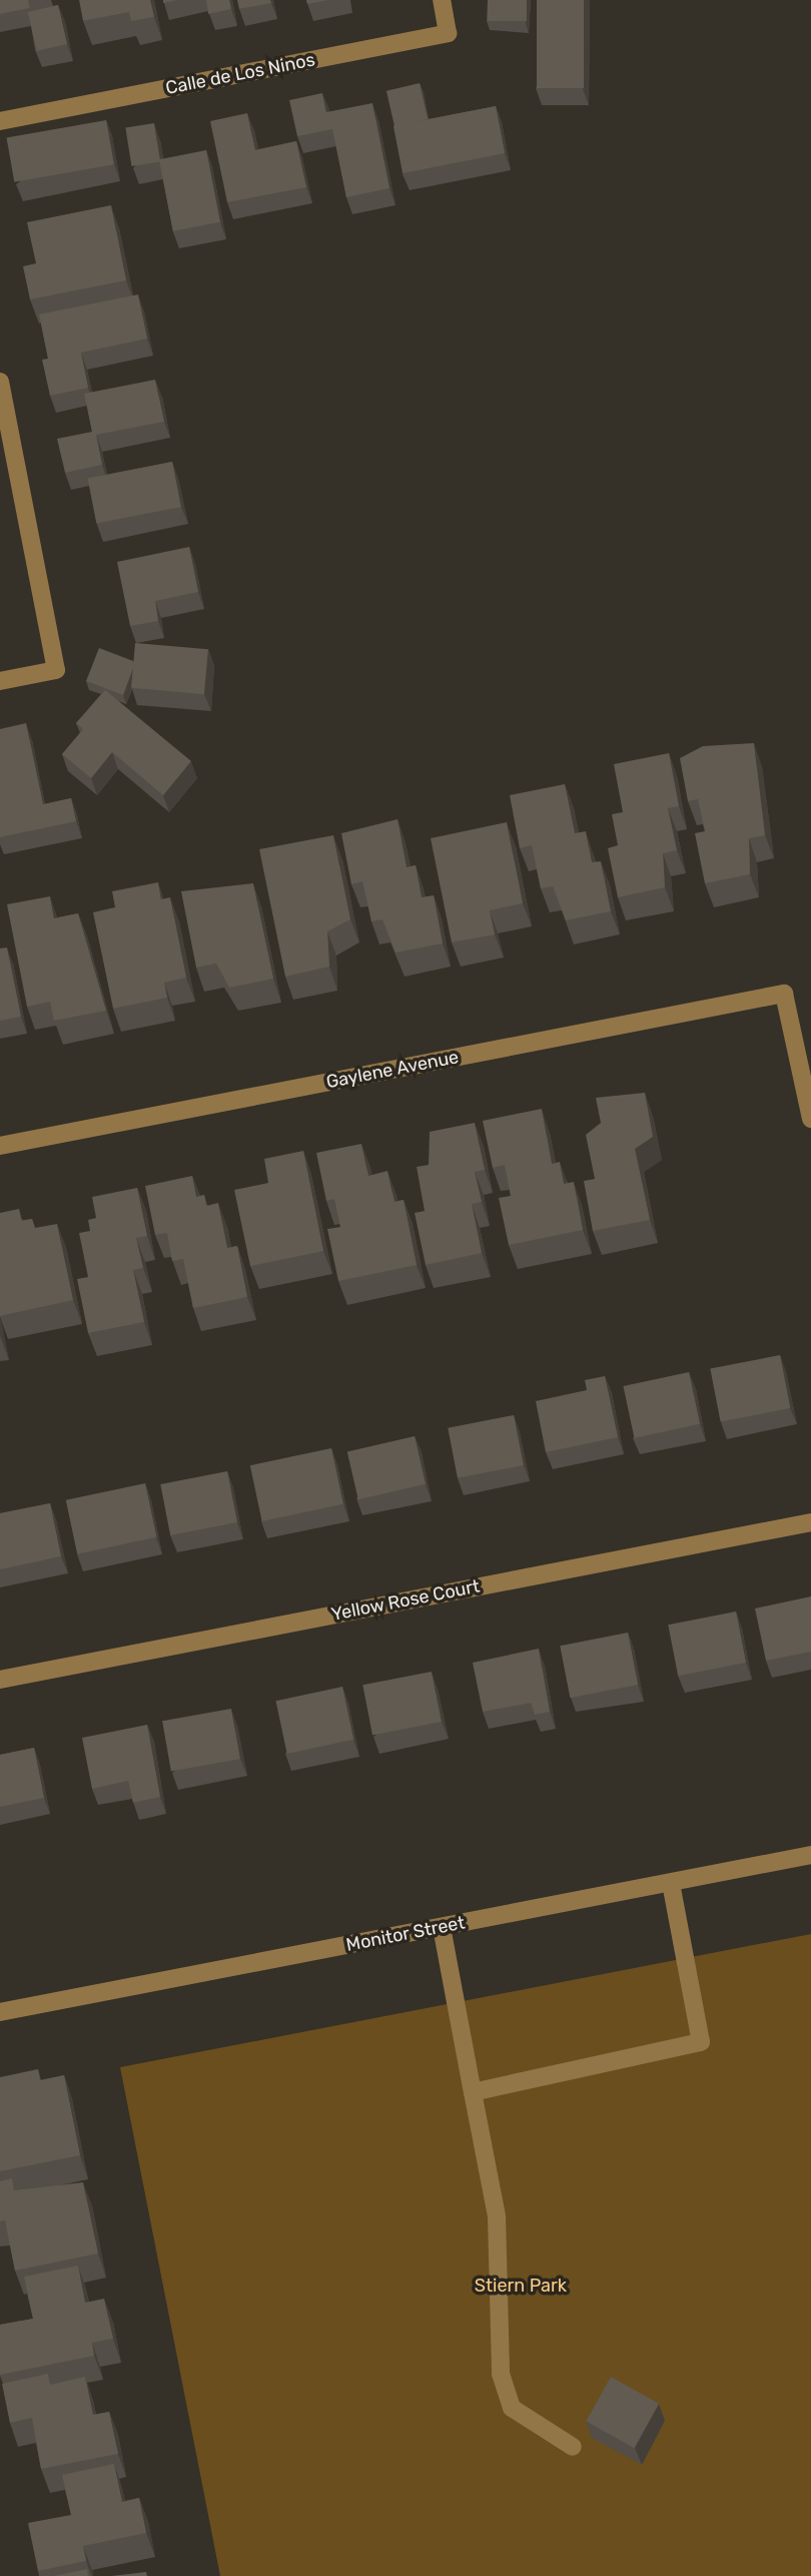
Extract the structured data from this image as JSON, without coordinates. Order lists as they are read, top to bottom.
{
  "streets": {
    "street": [
      "Calle de Los Ninos",
      "Gaylene Avenue",
      "Yellow Rose Court",
      "Monitor Street"
    ]
  },
  "parks": ["Stiern Park"]
}
